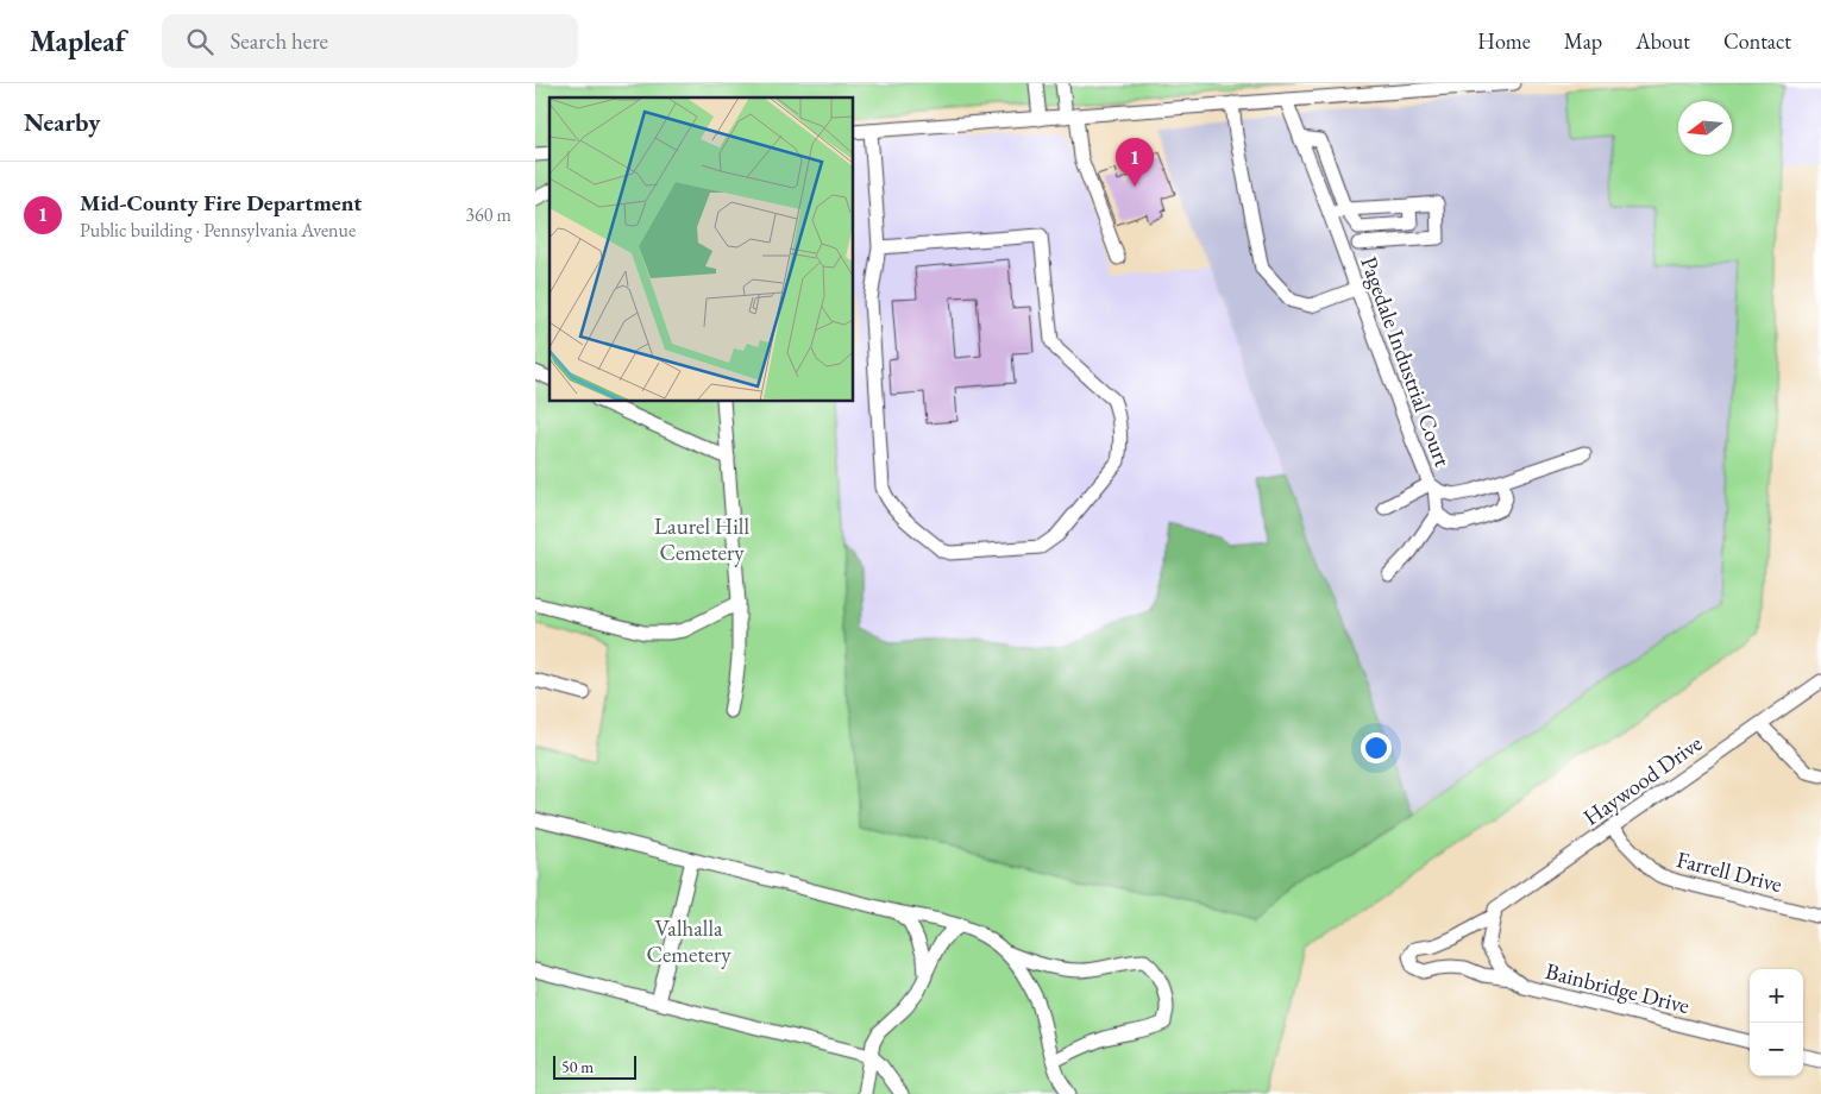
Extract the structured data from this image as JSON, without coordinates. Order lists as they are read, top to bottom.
{
  "streets": {
    "street": [
      "Pagedale Industrial Court",
      "Haywood Drive",
      "Farrell Drive",
      "Bainbridge Drive"
    ]
  },
  "crossings": [
    ["Haywood Drive", "Farrell Drive"],
    ["Haywood Drive", "Bainbridge Drive"]
  ],
  "parks": ["Laurel Hill Cemetery", "Valhalla Cemetery"],
  "scale_bar": "50 m",
  "north": "left",
  "page": {
    "header": "Mapleaf",
    "search": "Search here",
    "nav": [
      "Home",
      "Map",
      "About",
      "Contact"
    ],
    "heading": "Nearby",
    "pins": "1",
    "list": [
      {
        "mark": "1",
        "name": "Mid-County Fire Department",
        "note": "Public building · Pennsylvania Avenue",
        "value": "360 m"
      }
    ],
    "map_buttons": ["+", "−"],
    "scale": "50 m"
  }
}
